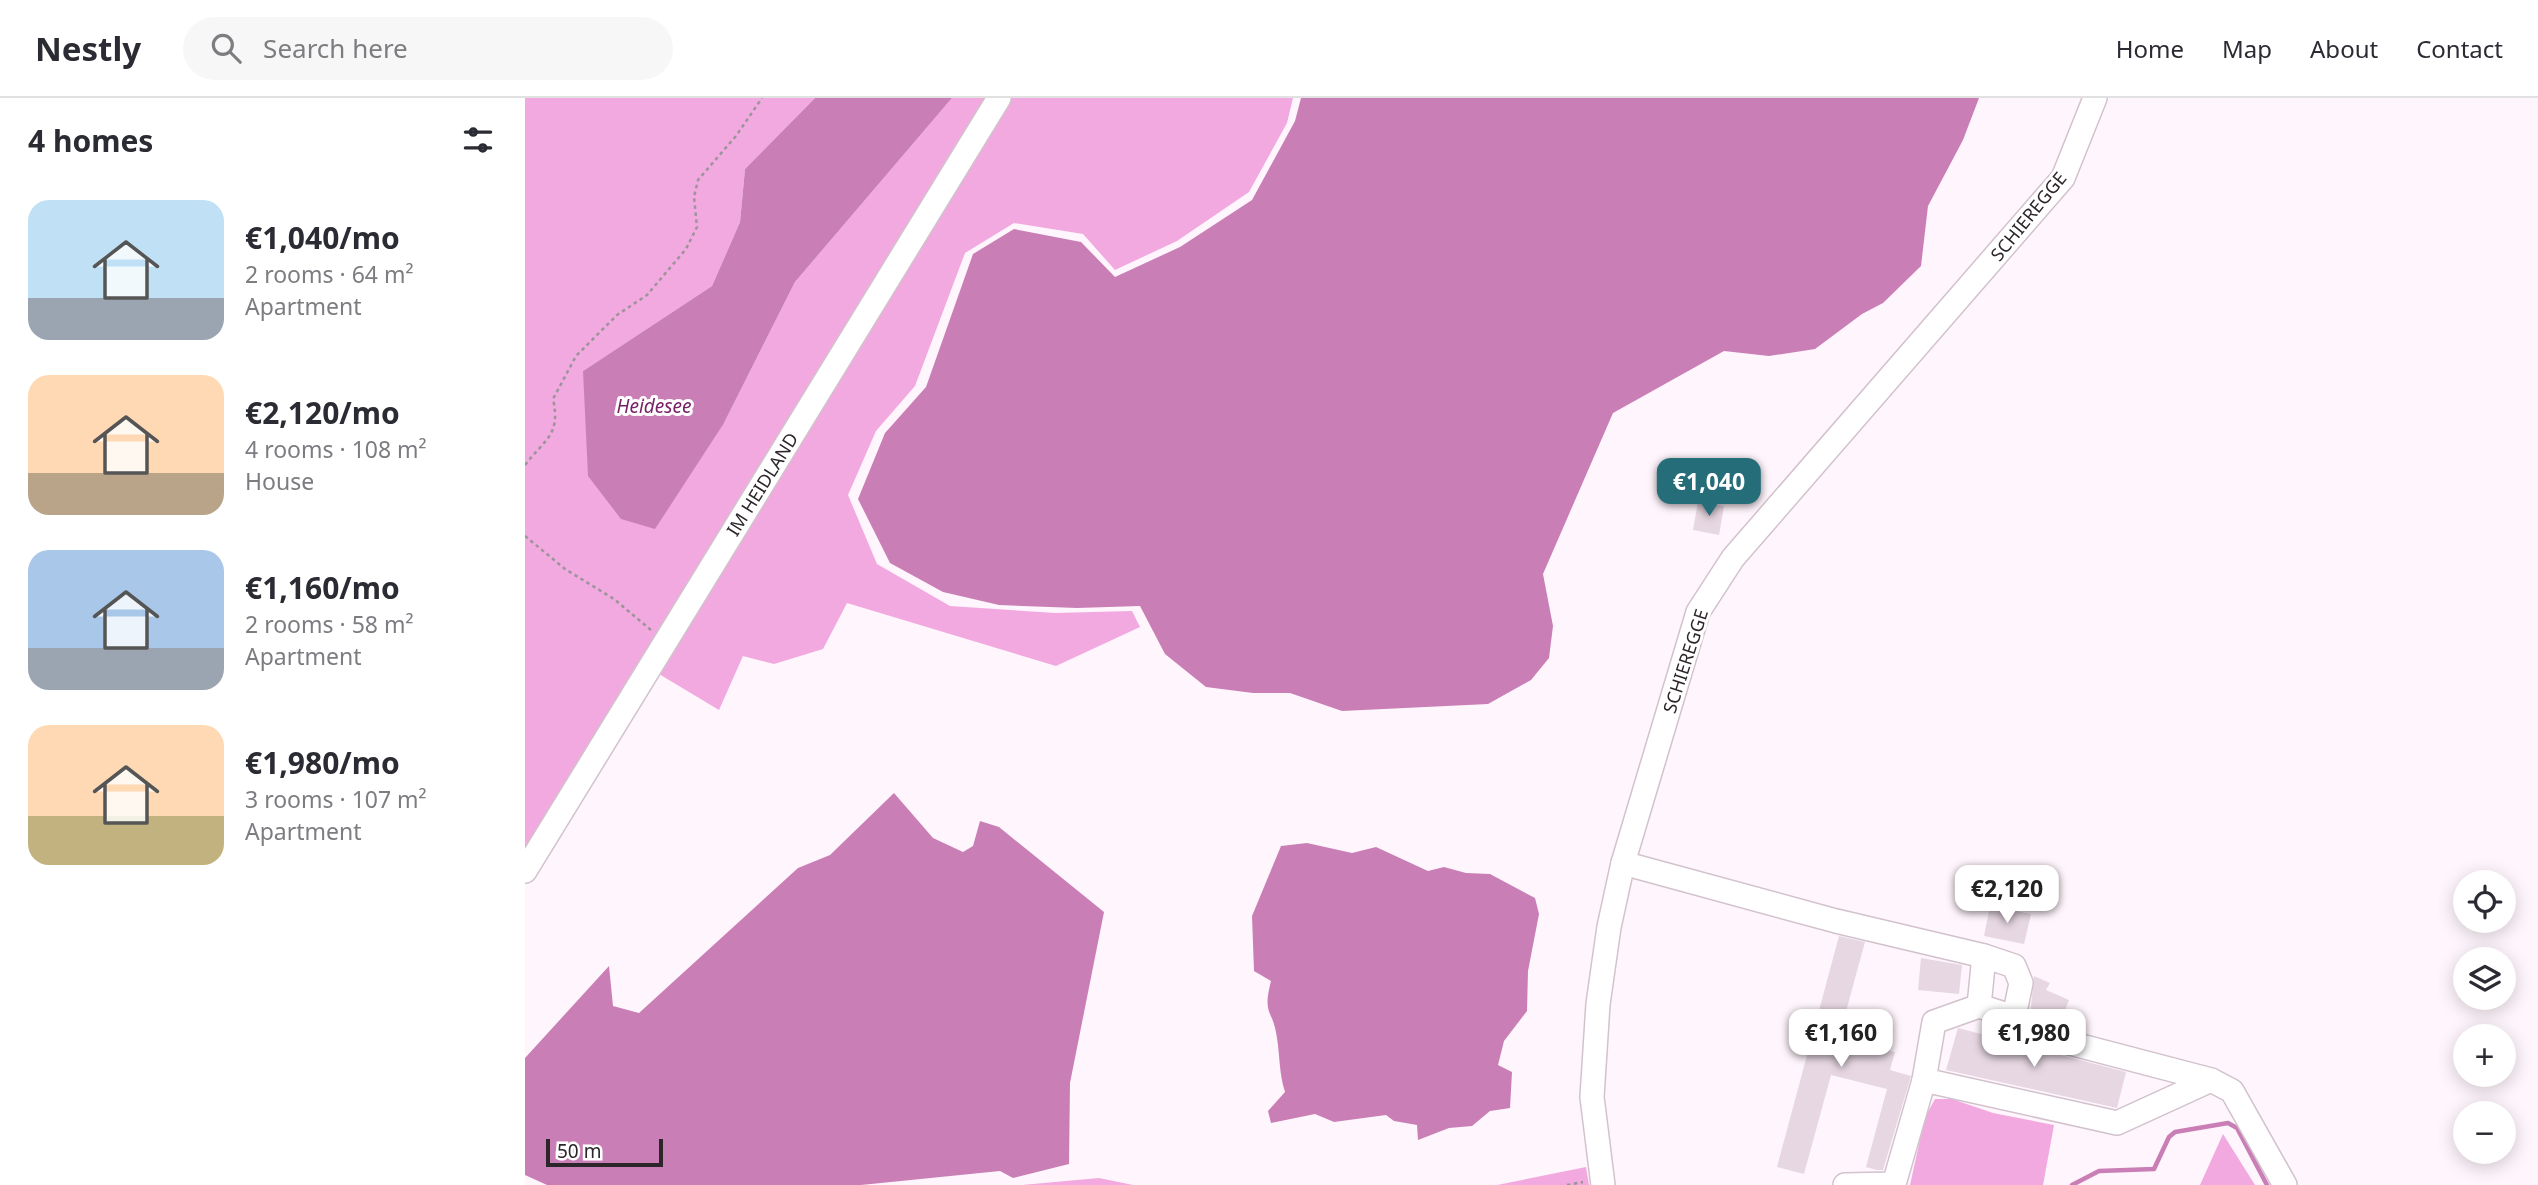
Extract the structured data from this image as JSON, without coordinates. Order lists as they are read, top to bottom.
{
  "streets": {
    "street": ["SCHIEREGGE", "IM HEIDLAND"]
  },
  "water": ["Heidesee"],
  "scale_bar": "50 m",
  "page": {
    "header": "Nestly",
    "search": "Search here",
    "nav": [
      "Home",
      "Map",
      "About",
      "Contact"
    ],
    "heading": "4 homes",
    "list": [
      {
        "name": "€1,040/mo",
        "note": "2 rooms · 64 m² · Apartment"
      },
      {
        "name": "€2,120/mo",
        "note": "4 rooms · 108 m² · House"
      },
      {
        "name": "€1,160/mo",
        "note": "2 rooms · 58 m² · Apartment"
      },
      {
        "name": "€1,980/mo",
        "note": "3 rooms · 107 m² · Apartment"
      }
    ],
    "price": [
      "€1,040",
      "€2,120",
      "€1,160",
      "€1,980"
    ],
    "map_buttons": ["+", "−"],
    "scale": "50 m"
  }
}
